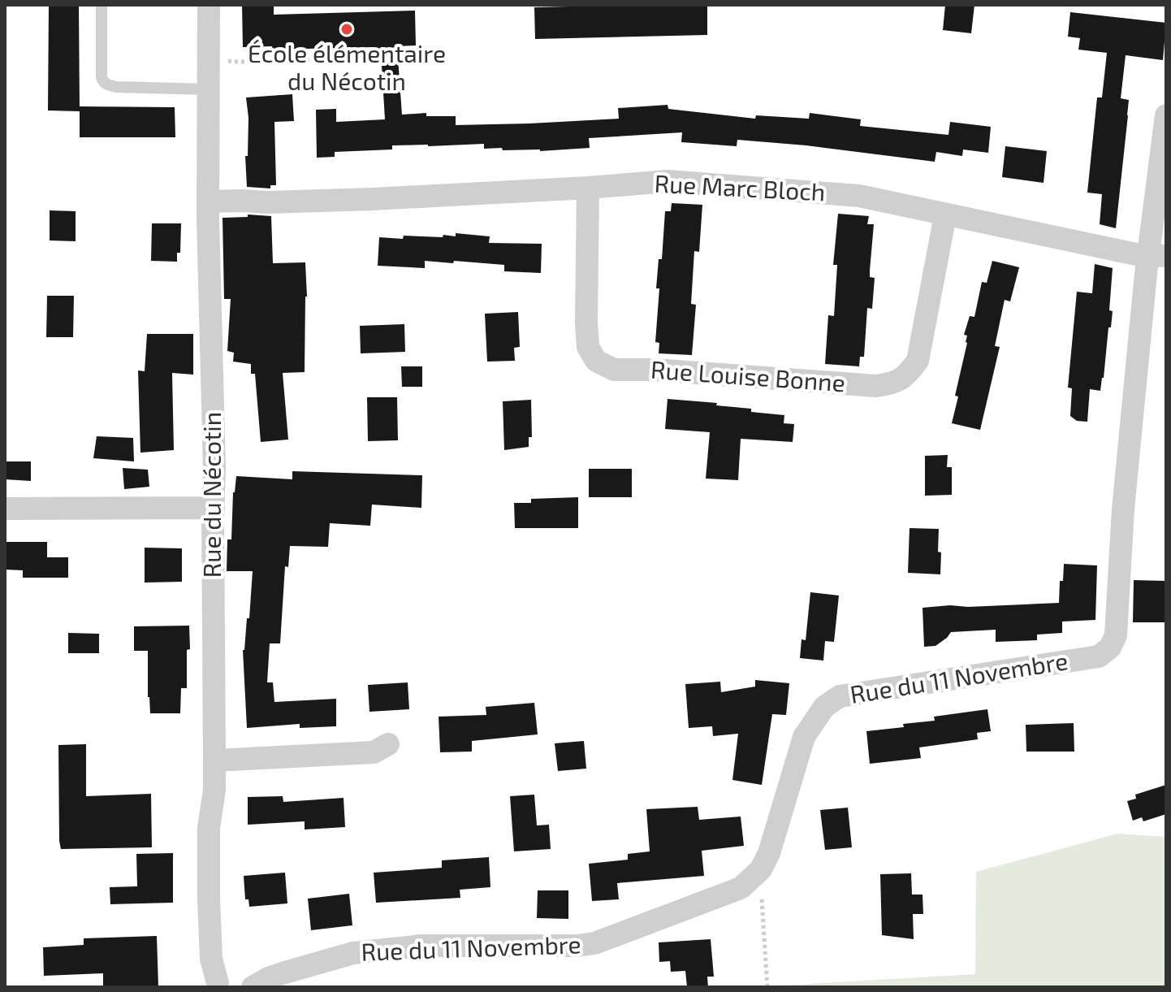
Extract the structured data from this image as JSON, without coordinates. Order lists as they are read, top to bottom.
{
  "streets": {
    "street": [
      "Rue Marc Bloch",
      "Rue Louise Bonne",
      "Rue du Nécotin",
      "Rue du 11 Novembre"
    ]
  },
  "crossings": [
    ["Rue Marc Bloch", "Rue Louise Bonne"],
    ["Rue Marc Bloch", "Rue du Nécotin"],
    ["Rue Marc Bloch", "Rue du 11 Novembre"],
    ["Rue du Nécotin", "Rue du 11 Novembre"]
  ],
  "places": ["École élémentaire du Nécotin"]
}
